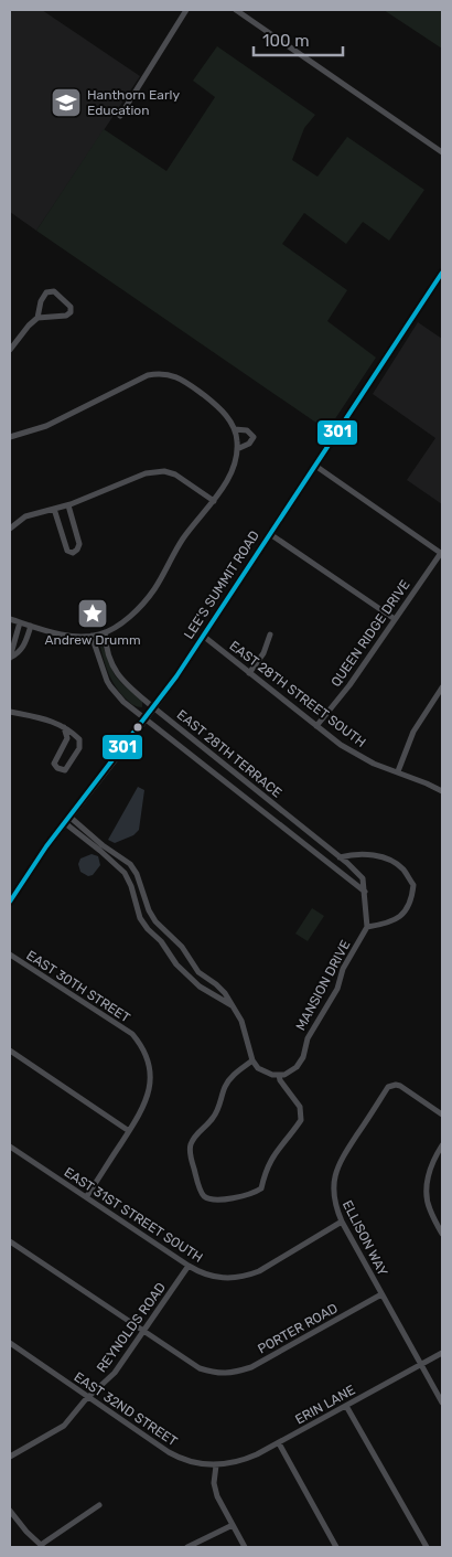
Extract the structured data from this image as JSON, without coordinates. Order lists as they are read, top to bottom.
{
  "streets": {
    "main road": ["LEE'S SUMMIT ROAD"],
    "street": [
      "QUEEN RIDGE DRIVE",
      "EAST 28TH STREET SOUTH",
      "EAST 28TH TERRACE",
      "MANSION DRIVE",
      "EAST 30TH STREET",
      "EAST 31ST STREET SOUTH",
      "ELLISON WAY",
      "REYNOLDS ROAD",
      "PORTER ROAD",
      "ERIN LANE",
      "EAST 32ND STREET"
    ]
  },
  "crossings": [
    ["LEE'S SUMMIT ROAD", "EAST 28TH STREET SOUTH"],
    ["LEE'S SUMMIT ROAD", "EAST 28TH TERRACE"],
    ["QUEEN RIDGE DRIVE", "EAST 28TH STREET SOUTH"],
    ["EAST 28TH TERRACE", "MANSION DRIVE"],
    ["EAST 31ST STREET SOUTH", "ELLISON WAY"],
    ["EAST 31ST STREET SOUTH", "REYNOLDS ROAD"],
    ["ELLISON WAY", "PORTER ROAD"],
    ["ELLISON WAY", "ERIN LANE"],
    ["REYNOLDS ROAD", "PORTER ROAD"],
    ["REYNOLDS ROAD", "EAST 32ND STREET"],
    ["ERIN LANE", "EAST 32ND STREET"]
  ],
  "places": {
    "school or university": ["Hanthorn Early Education"],
    "place": ["Andrew Drumm"]
  },
  "lines": ["transit line 301"],
  "scale_bar": "100 m"
}
